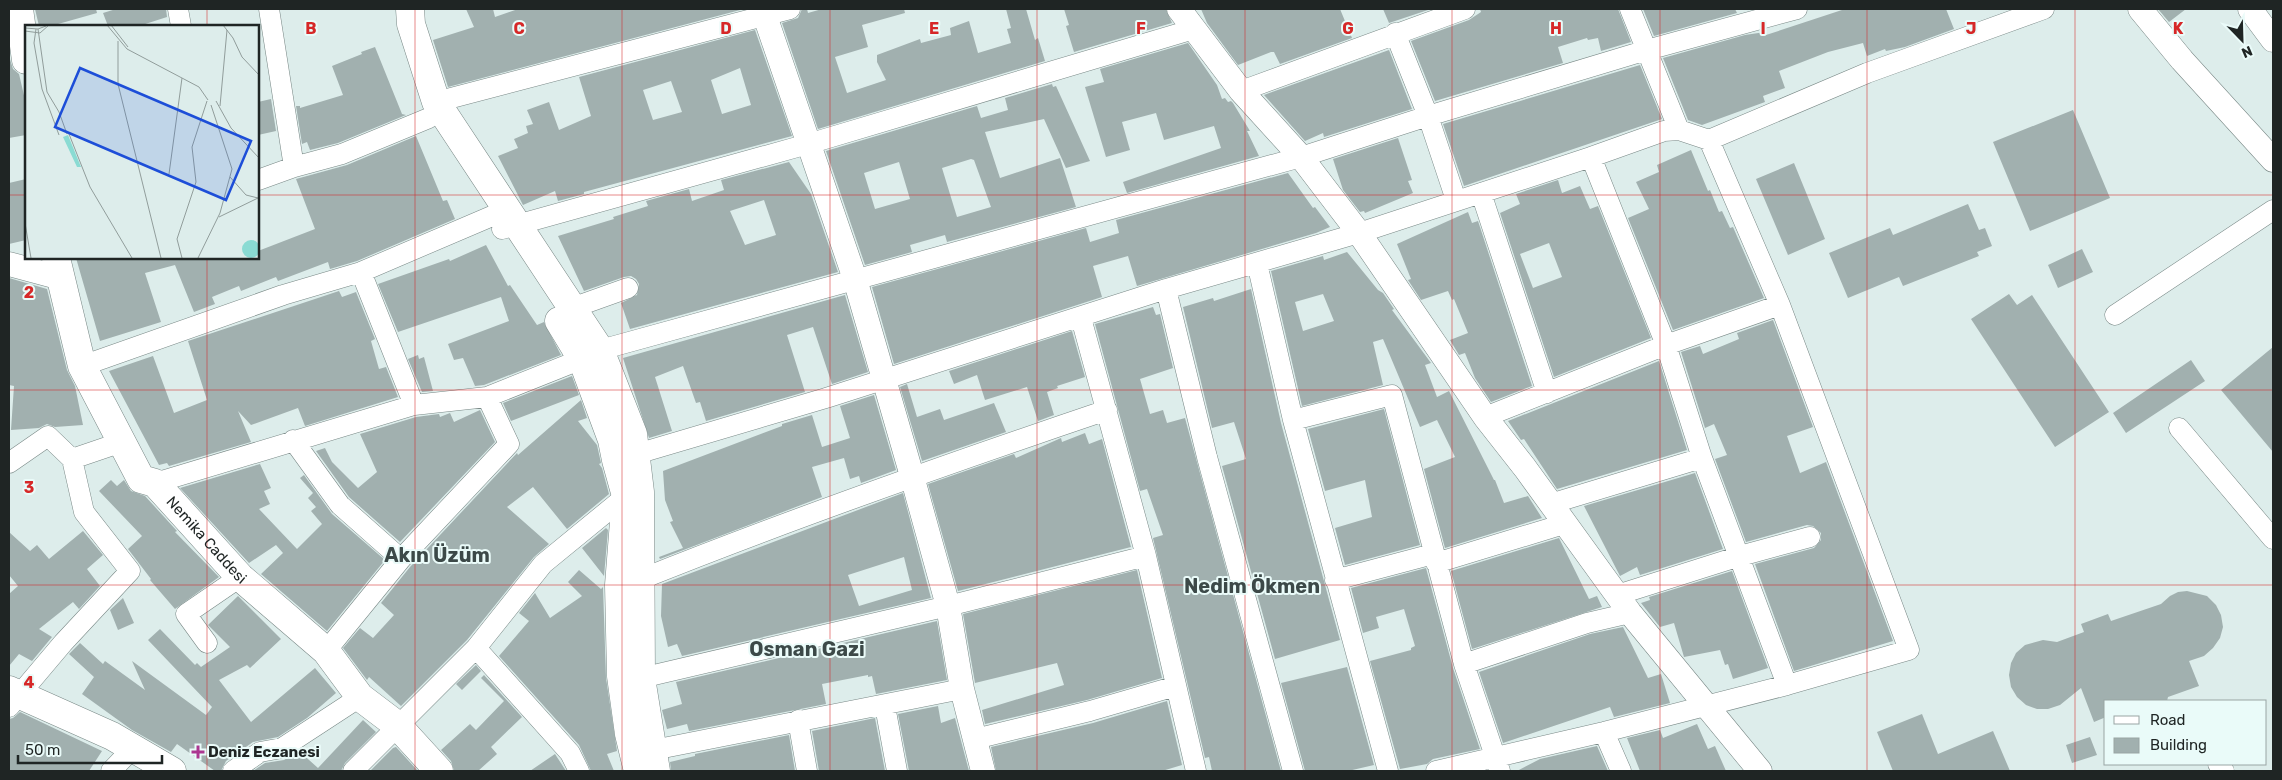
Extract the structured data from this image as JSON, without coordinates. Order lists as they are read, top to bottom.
{
  "streets": {
    "main road": ["Nemika Caddesi"]
  },
  "districts": ["Akın Üzüm", "Nedim Ökmen", "Osman Gazi"],
  "places": {
    "health": ["Deniz Eczanesi"]
  },
  "legend": ["Road", "Building"],
  "scale_bar": "50 m",
  "north": "bottom right",
  "grid": {
    "columns": [
      "B",
      "C",
      "D",
      "E",
      "F",
      "G",
      "H",
      "I",
      "J",
      "K"
    ],
    "rows": ["2", "3", "4"]
  }
}
